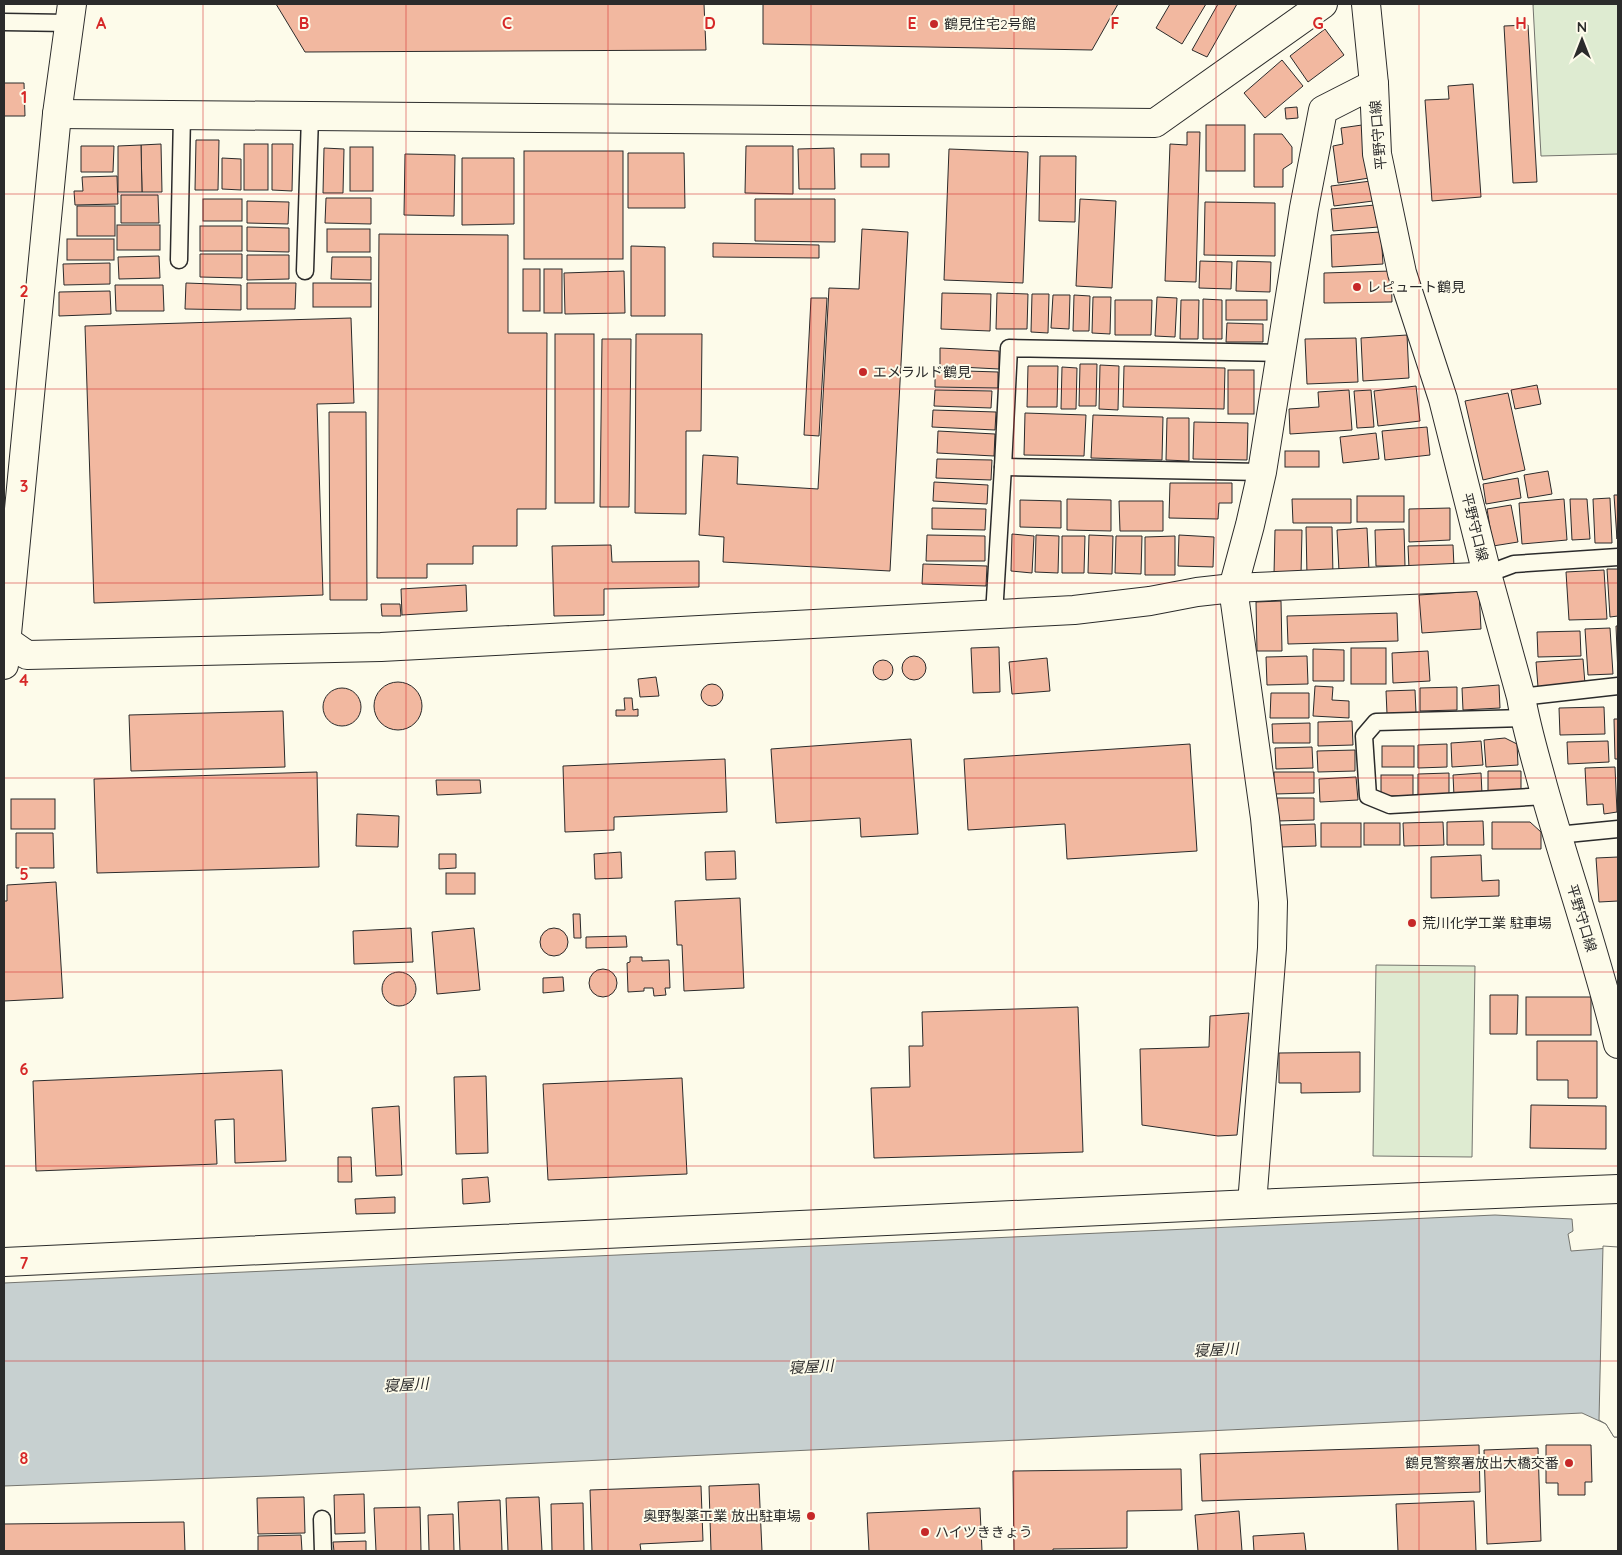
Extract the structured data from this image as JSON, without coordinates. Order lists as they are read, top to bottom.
{
  "streets": {
    "street": ["平野守口線"]
  },
  "water": ["寝屋川"],
  "places": [
    "鶴見住宅2号館",
    "レピュート鶴見",
    "エメラルド鶴見",
    "荒川化学工業 駐車場",
    "鶴見警察署放出大橋交番",
    "奥野製薬工業 放出駐車場",
    "ハイツききょう"
  ],
  "north": "top",
  "grid": {
    "columns": [
      "A",
      "B",
      "C",
      "D",
      "E",
      "F",
      "G",
      "H"
    ],
    "rows": [
      "1",
      "2",
      "3",
      "4",
      "5",
      "6",
      "7",
      "8"
    ]
  }
}
